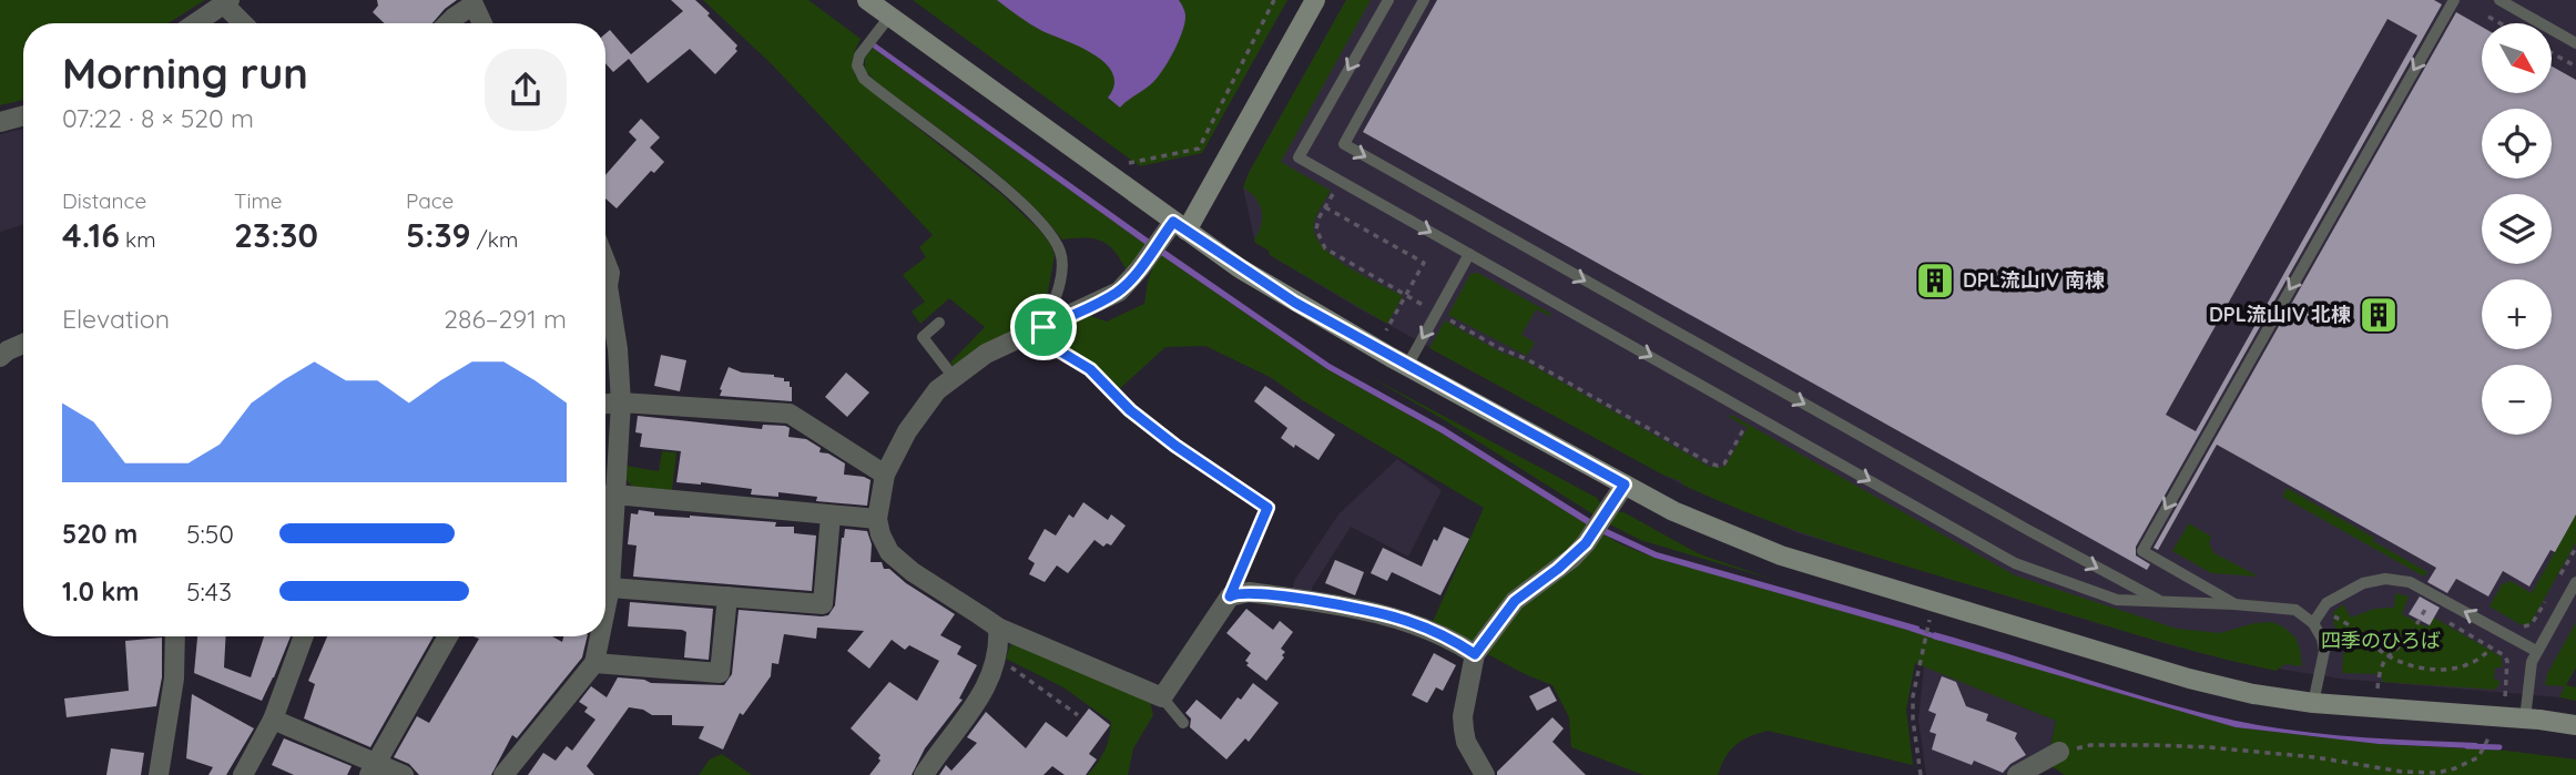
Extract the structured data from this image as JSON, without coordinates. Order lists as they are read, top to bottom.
{
  "parks": ["四季のひろば"],
  "places": {
    "building": ["DPL流山IV 南棟", "DPL流山IV 北棟"]
  },
  "north": "bottom right",
  "page": {
    "map_buttons": ["+", "−"],
    "heading": ["Morning run", "07:22 · 8 × 520 m"],
    "stats": [
      ["Distance", "4.16 km"],
      ["Time", "23:30"],
      ["Pace", "5:39 /km"]
    ],
    "chart": ["Elevation", "286–291 m"],
    "list": [
      {
        "name": "520 m",
        "note": "5:50"
      },
      {
        "name": "1.0 km",
        "note": "5:43"
      }
    ]
  }
}
